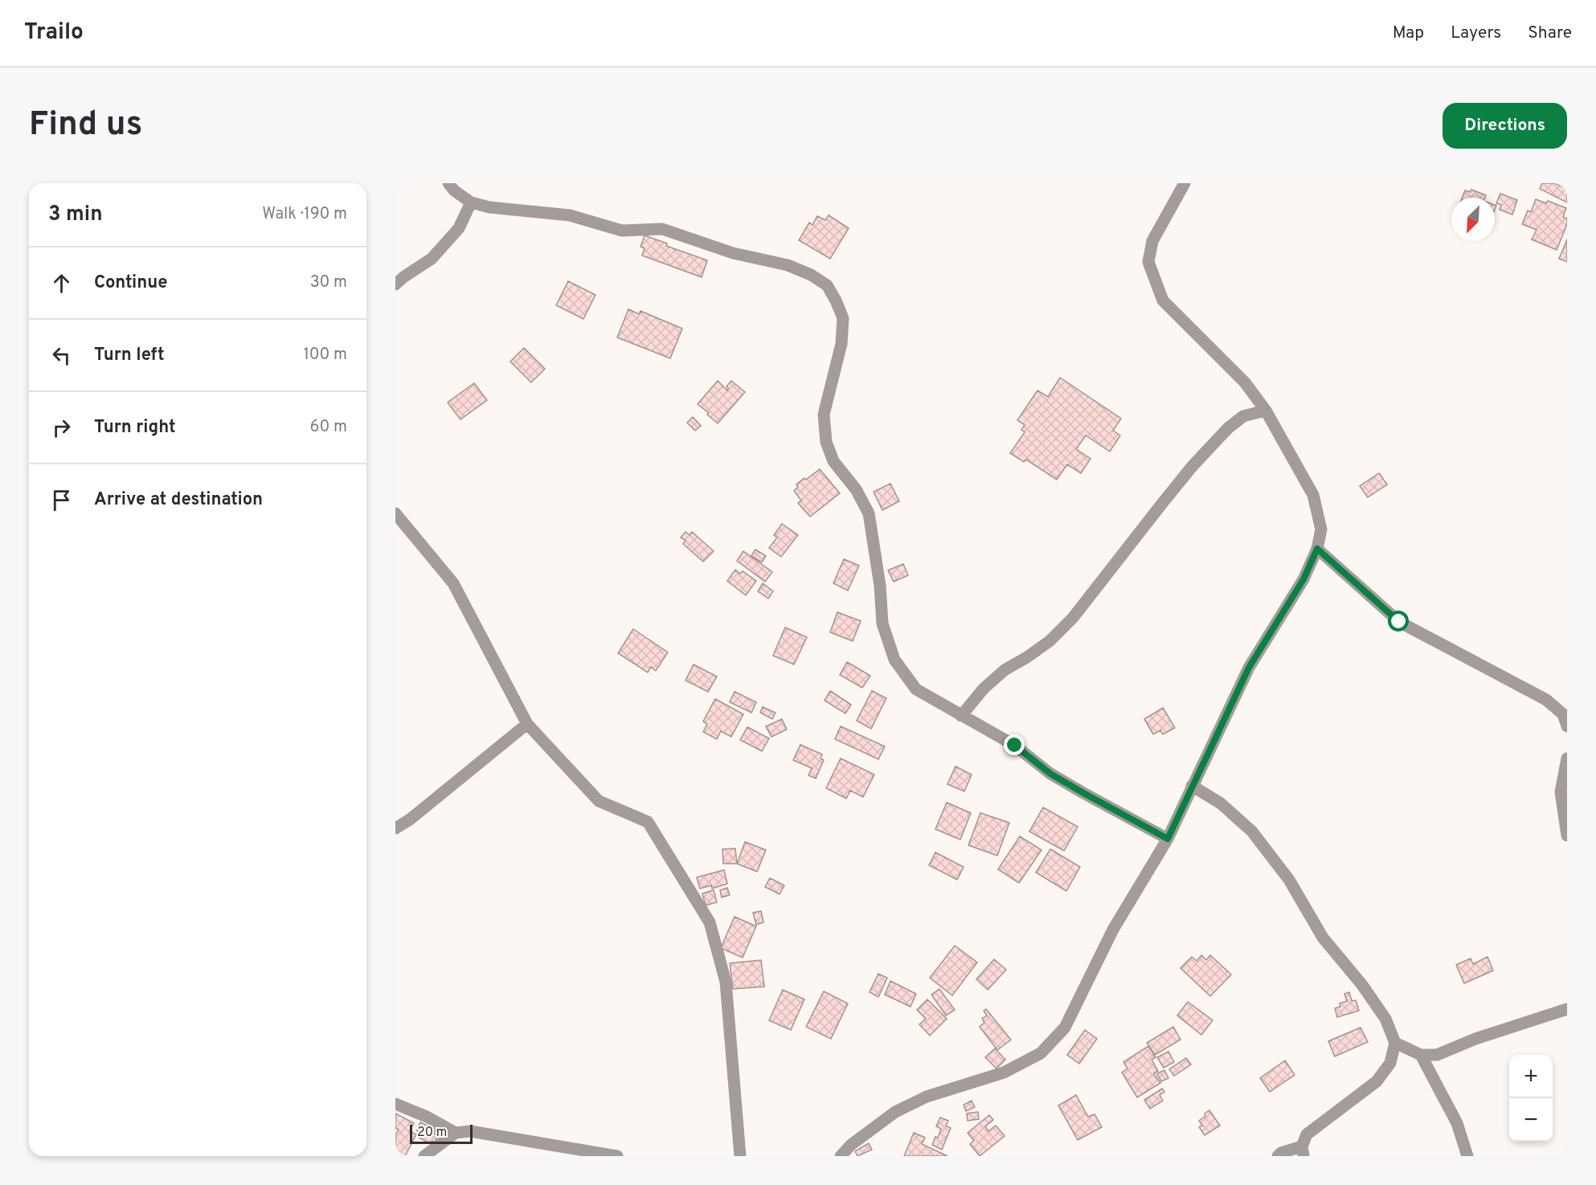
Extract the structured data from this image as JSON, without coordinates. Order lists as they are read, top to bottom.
{
  "scale_bar": "20 m",
  "north": "bottom left",
  "page": {
    "header": "Trailo",
    "nav": ["Map", "Layers", "Share"],
    "buttons": "Directions",
    "title": "Find us",
    "heading": ["3 min", "Walk · 190 m"],
    "list": [
      ["Continue", "30 m"],
      ["Turn left", "100 m"],
      ["Turn right", "60 m"],
      "Arrive at destination"
    ],
    "map_buttons": ["+", "−"],
    "scale": "20 m"
  }
}
